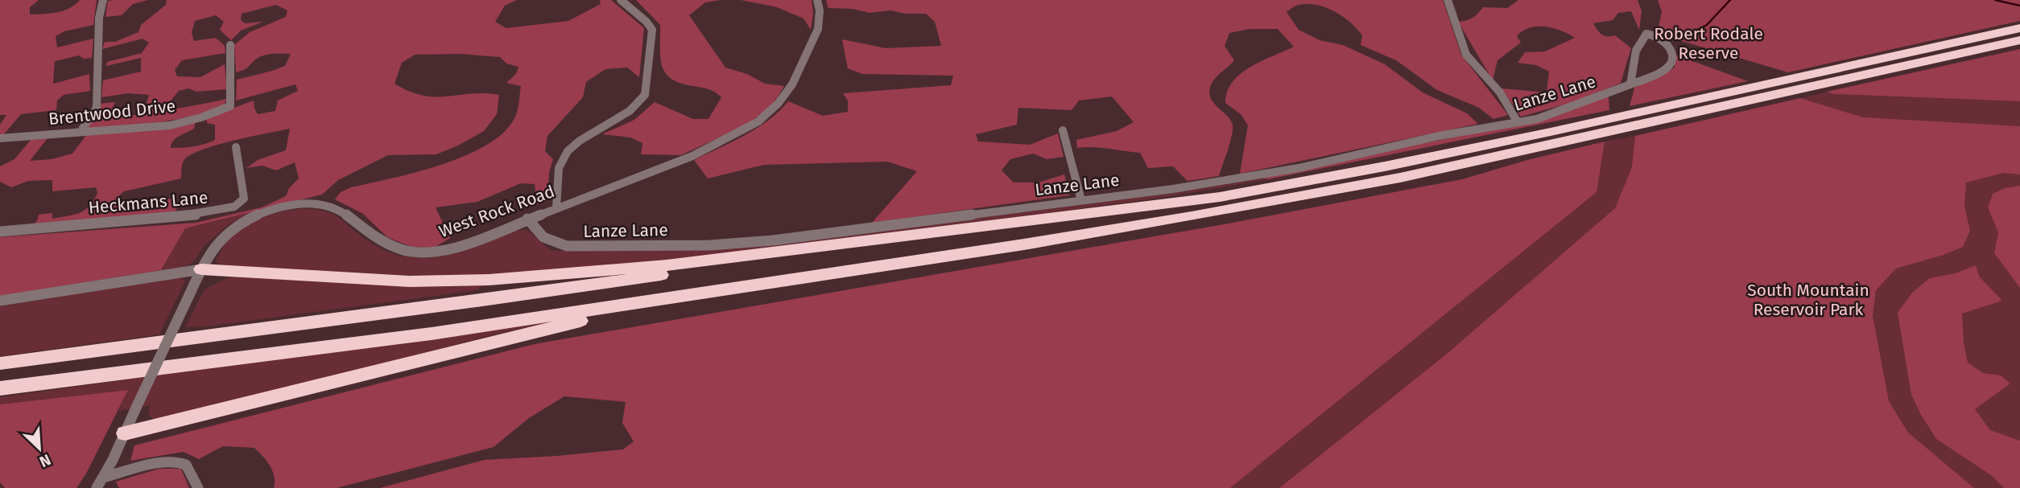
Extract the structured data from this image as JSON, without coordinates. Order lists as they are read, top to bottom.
{
  "streets": {
    "street": [
      "Lanze Lane",
      "Brentwood Drive",
      "Heckmans Lane",
      "West Rock Road"
    ]
  },
  "crossings": [
    ["Lanze Lane", "West Rock Road"]
  ],
  "parks": ["Robert Rodale Reserve", "South Mountain Reservoir Park"],
  "north": "bottom right"
}
